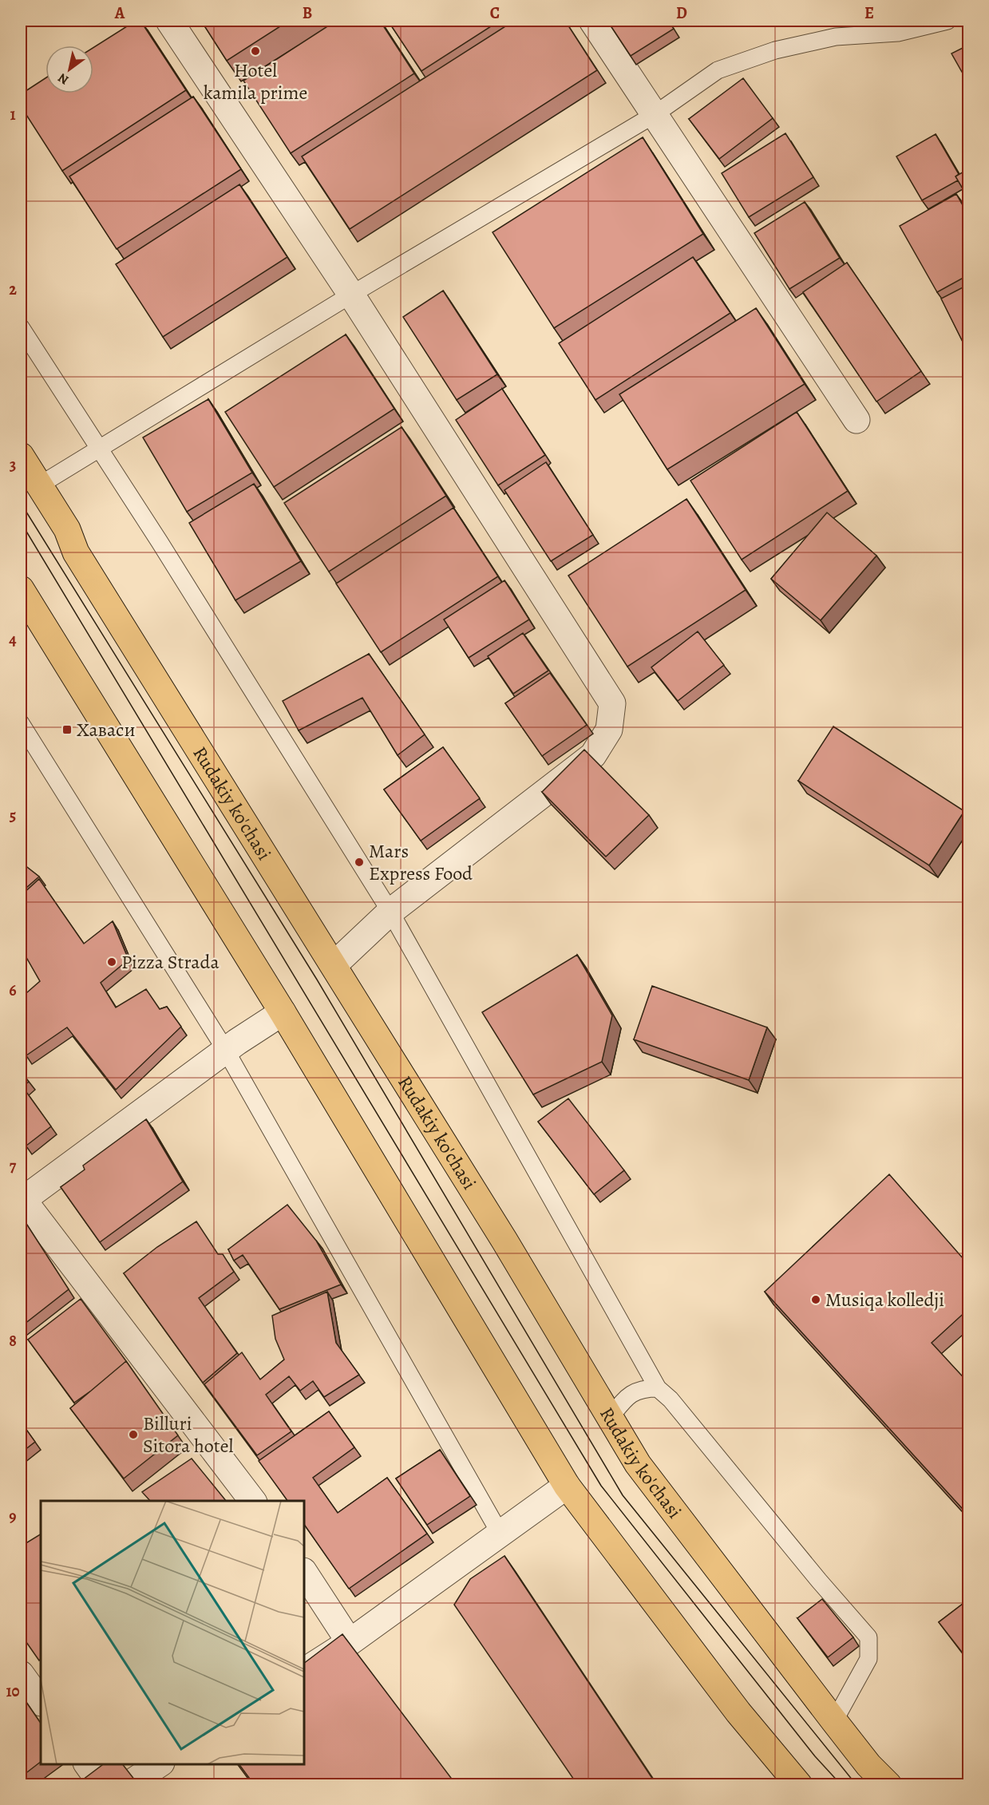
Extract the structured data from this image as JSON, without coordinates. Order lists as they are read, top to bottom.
{
  "streets": {
    "main road": ["Rudakiy ko'chasi"]
  },
  "places": {
    "other": [
      "Hotel kamila prime",
      "Mars Express Food",
      "Pizza Strada",
      "Musiqa kolledji",
      "Billuri Sitora hotel"
    ],
    "transit": ["Хаваси"]
  },
  "north": "bottom left",
  "grid": {
    "columns": [
      "A",
      "B",
      "C",
      "D",
      "E"
    ],
    "rows": [
      "1",
      "2",
      "3",
      "4",
      "5",
      "6",
      "7",
      "8",
      "9",
      "10"
    ]
  }
}
